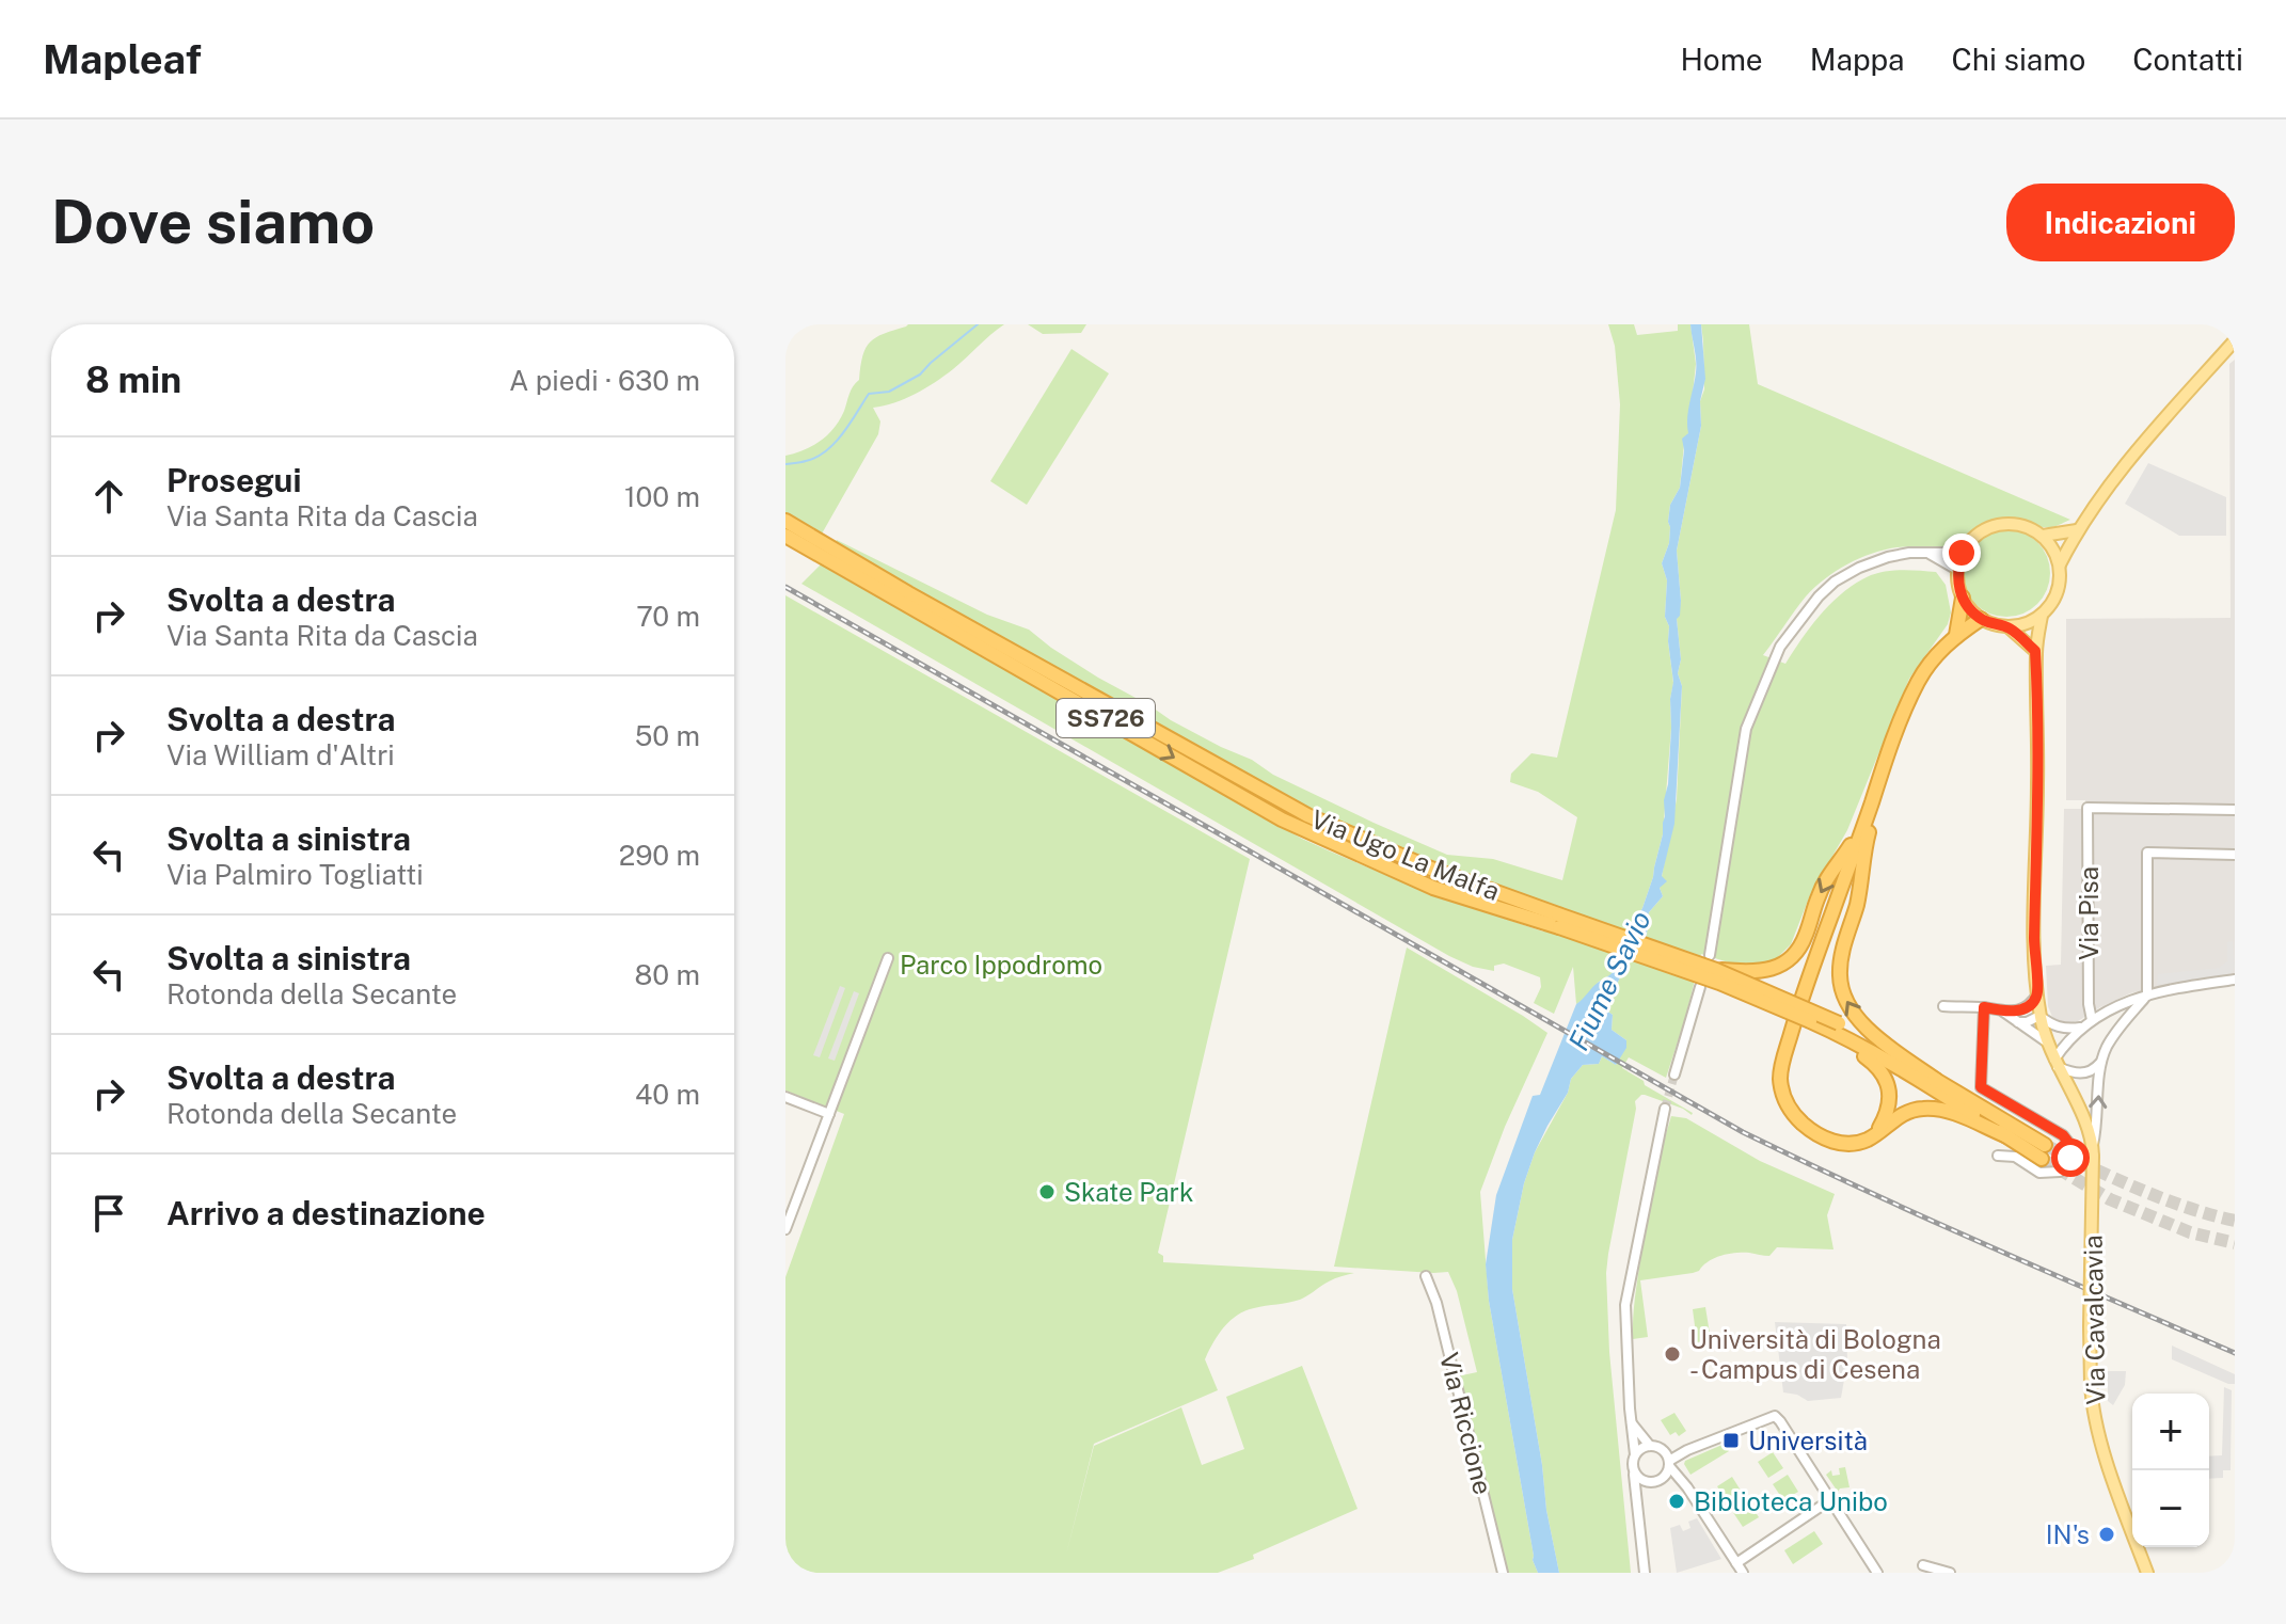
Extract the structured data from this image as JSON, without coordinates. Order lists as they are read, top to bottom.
{
  "streets": {
    "highway": ["SS726", "Via Ugo La Malfa"],
    "main road": ["Via Cavalcavia"],
    "street": ["Via Pisa", "Via Riccione"]
  },
  "water": ["Fiume Savio"],
  "parks": ["Parco Ippodromo"],
  "places": {
    "other": [
      "Skate Park",
      "Università di Bologna - Campus di Cesena",
      "Biblioteca Unibo",
      "IN's"
    ],
    "transit": ["Università"]
  },
  "page": {
    "header": "Mapleaf",
    "nav": [
      "Home",
      "Mappa",
      "Chi siamo",
      "Contatti"
    ],
    "buttons": "Indicazioni",
    "title": "Dove siamo",
    "heading": ["8 min", "A piedi · 630 m"],
    "list": [
      ["Prosegui", "Via Santa Rita da Cascia", "100 m"],
      ["Svolta a destra", "Via Santa Rita da Cascia", "70 m"],
      ["Svolta a destra", "Via William d'Altri", "50 m"],
      ["Svolta a sinistra", "Via Palmiro Togliatti", "290 m"],
      ["Svolta a sinistra", "Rotonda della Secante", "80 m"],
      ["Svolta a destra", "Rotonda della Secante", "40 m"],
      "Arrivo a destinazione"
    ],
    "map_buttons": ["+", "−"]
  }
}
